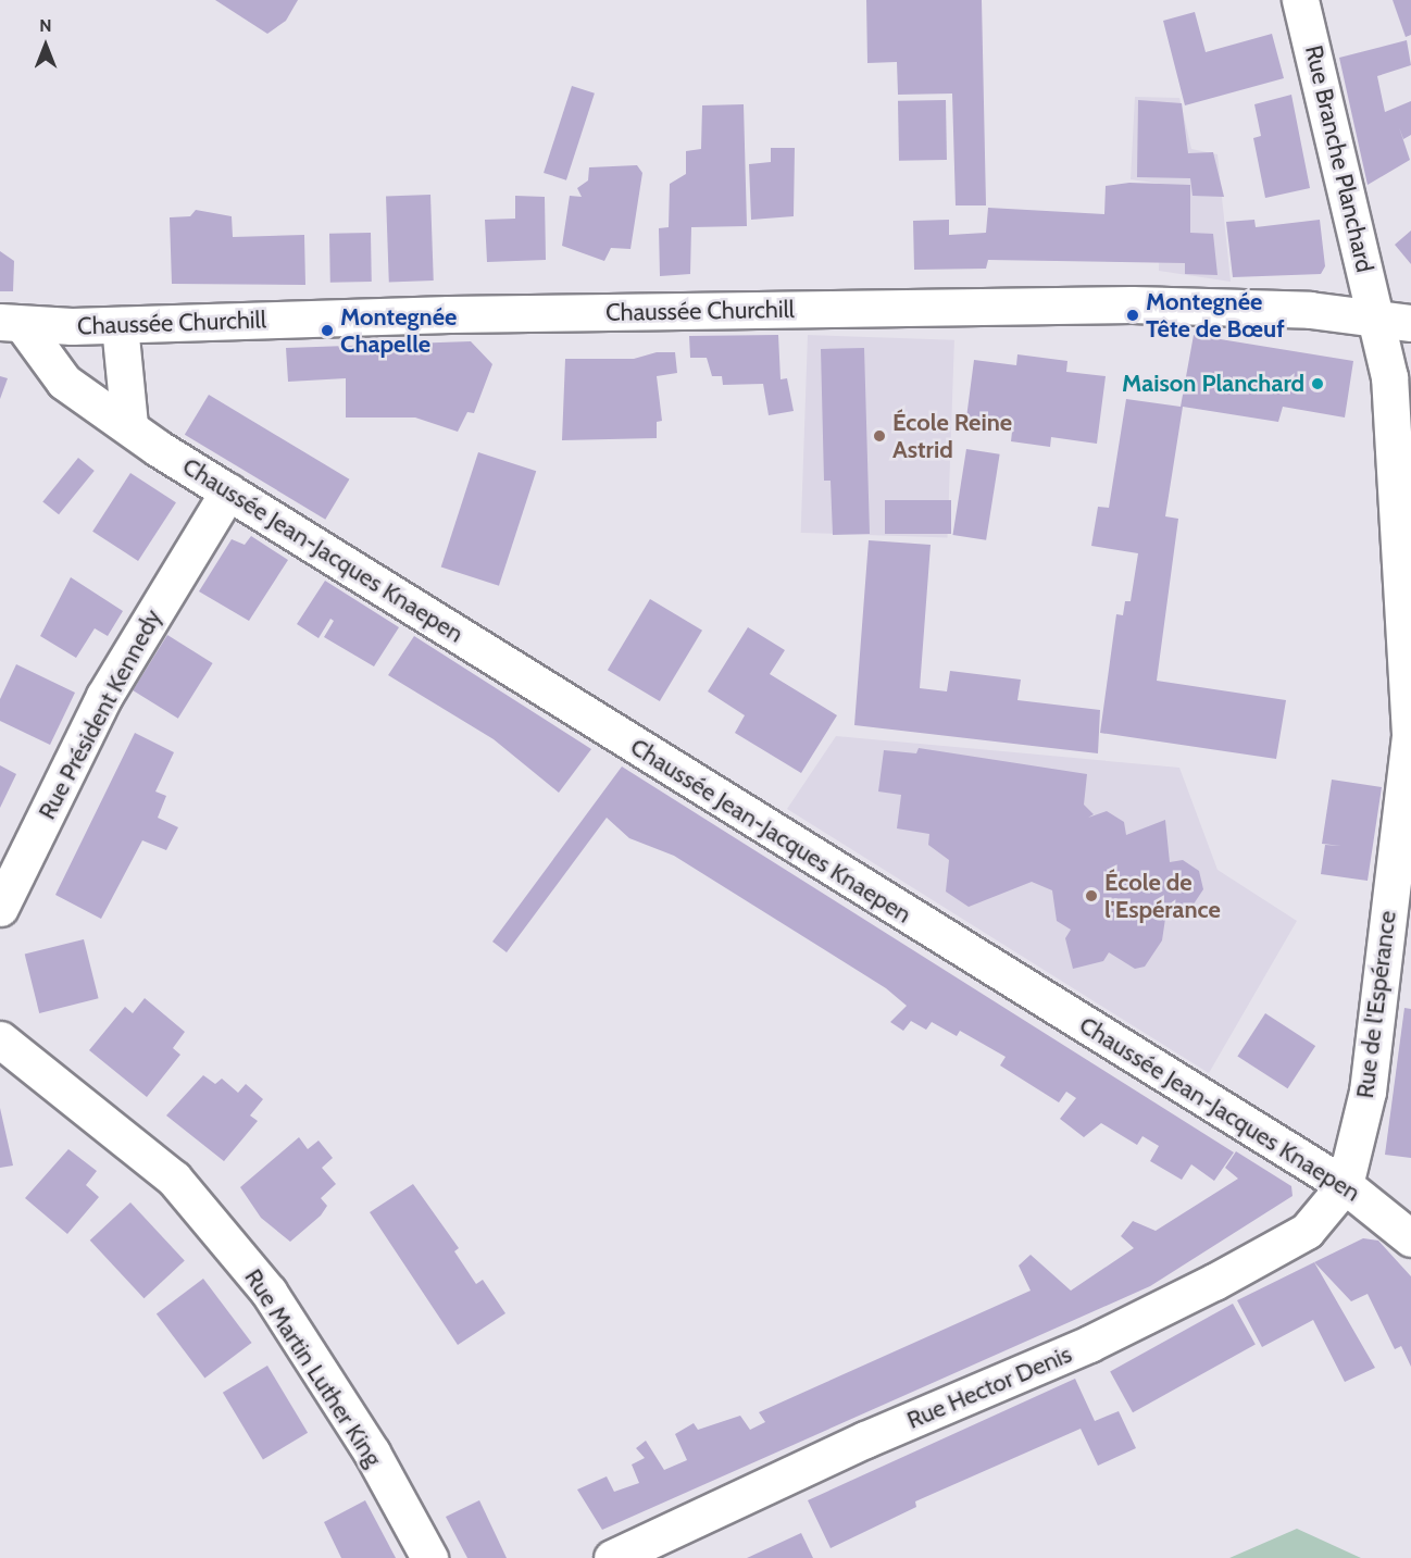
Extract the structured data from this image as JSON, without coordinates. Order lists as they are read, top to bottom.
{
  "streets": {
    "street": [
      "Rue Branche Planchard",
      "Chaussée Churchill",
      "Chaussée Jean-Jacques Knaepen",
      "Rue Président Kennedy",
      "Rue de l'Espérance",
      "Rue Martin Luther King",
      "Rue Hector Denis"
    ]
  },
  "crossings": [
    ["Rue Branche Planchard", "Chaussée Churchill"],
    ["Rue Branche Planchard", "Rue de l'Espérance"],
    ["Chaussée Churchill", "Chaussée Jean-Jacques Knaepen"],
    ["Chaussée Churchill", "Rue de l'Espérance"],
    ["Chaussée Jean-Jacques Knaepen", "Rue Président Kennedy"],
    ["Chaussée Jean-Jacques Knaepen", "Rue de l'Espérance"],
    ["Chaussée Jean-Jacques Knaepen", "Rue Hector Denis"],
    ["Rue de l'Espérance", "Rue Hector Denis"]
  ],
  "places": [
    "Montegnée Tête de Bœuf",
    "Montegnée Chapelle",
    "Maison Planchard",
    "École Reine Astrid",
    "École de l'Espérance"
  ],
  "north": "top"
}
